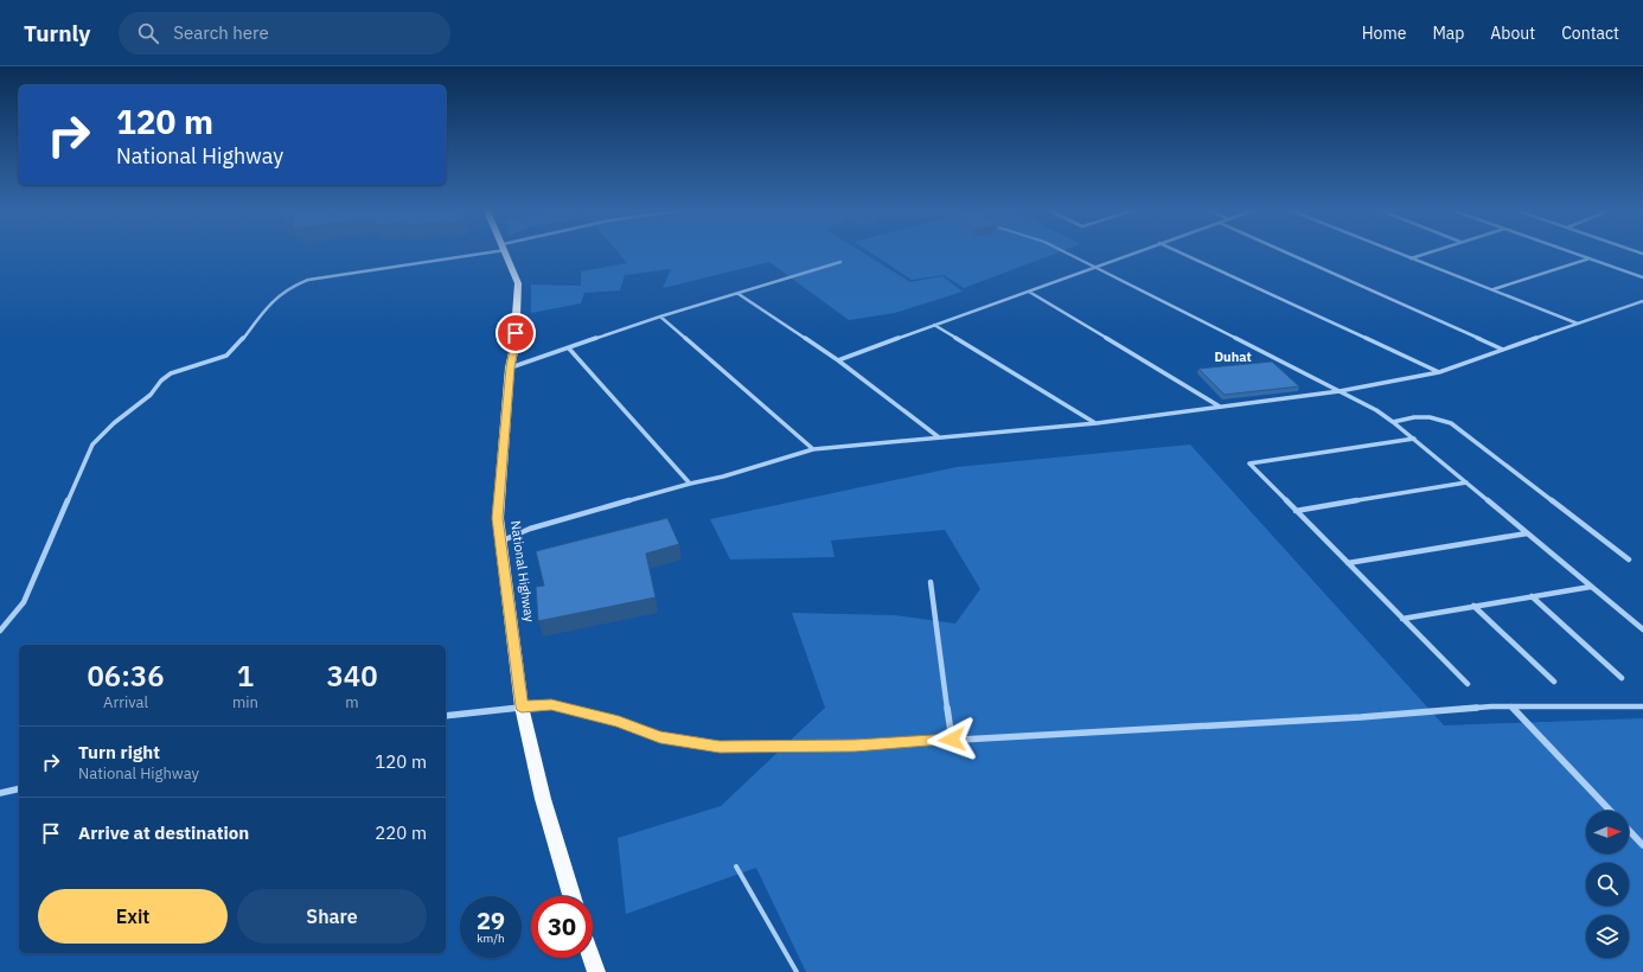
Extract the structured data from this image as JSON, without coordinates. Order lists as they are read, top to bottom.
{
  "streets": {
    "main road": ["National Highway"]
  },
  "districts": ["Duhat"],
  "north": "right",
  "page": {
    "header": "Turnly",
    "search": "Search here",
    "nav": [
      "Home",
      "Map",
      "About",
      "Contact"
    ],
    "turn": ["120 m", "National Highway"],
    "eta": [
      "06:36",
      "Arrival",
      "1",
      "min",
      "340",
      "m"
    ],
    "list": [
      {
        "name": "Turn right",
        "note": "National Highway",
        "value": "120 m"
      },
      {
        "name": "Arrive at destination",
        "value": "220 m"
      }
    ],
    "buttons": ["Exit", "Share"],
    "speed": "29 km/h",
    "limit": "30"
  }
}
